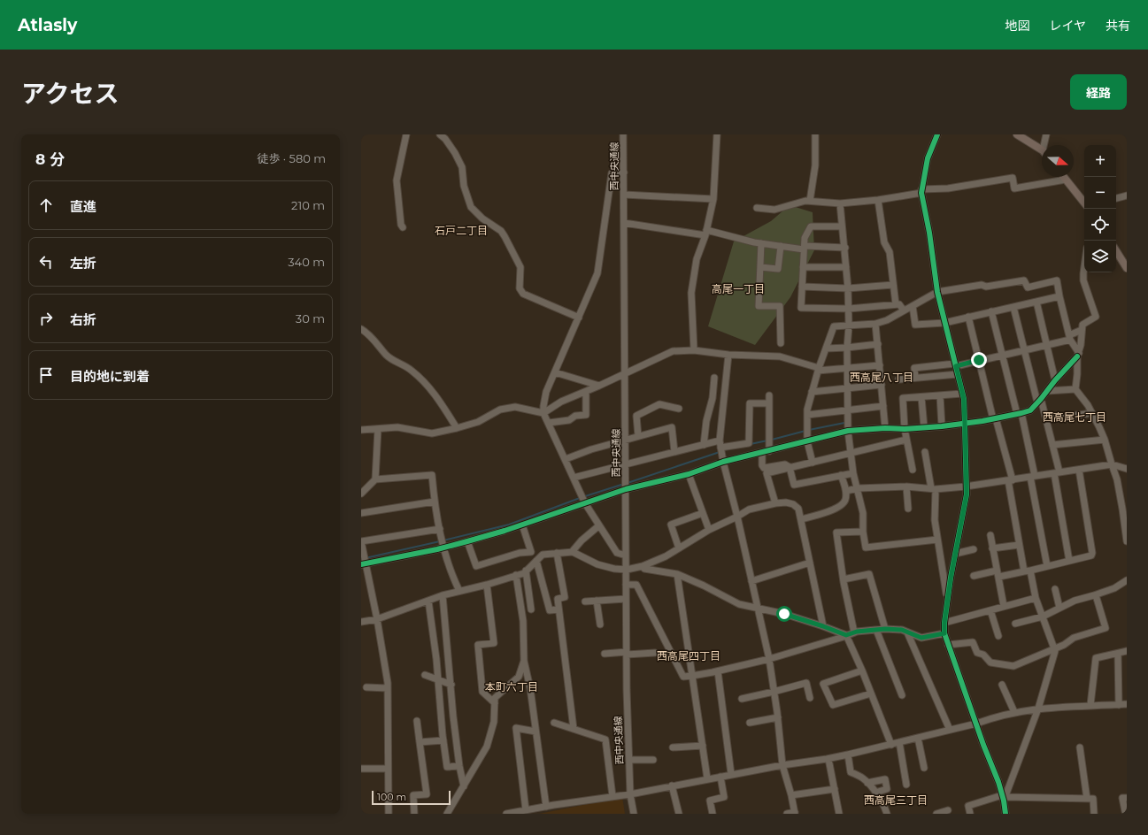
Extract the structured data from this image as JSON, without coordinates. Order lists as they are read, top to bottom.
{
  "streets": {
    "street": ["西中央通線"]
  },
  "districts": [
    "石戸二丁目",
    "高尾一丁目",
    "西高尾八丁目",
    "西高尾七丁目",
    "西高尾四丁目",
    "本町六丁目",
    "西高尾三丁目"
  ],
  "scale_bar": "100 m",
  "north": "right",
  "page": {
    "header": "Atlasly",
    "nav": ["地図", "レイヤ", "共有"],
    "title": "アクセス",
    "buttons": "経路",
    "heading": ["8 分", "徒歩 · 580 m"],
    "map_buttons": ["+", "−"],
    "list": [
      ["直進", "210 m"],
      ["左折", "340 m"],
      ["右折", "30 m"],
      "目的地に到着"
    ],
    "scale": "100 m"
  }
}
